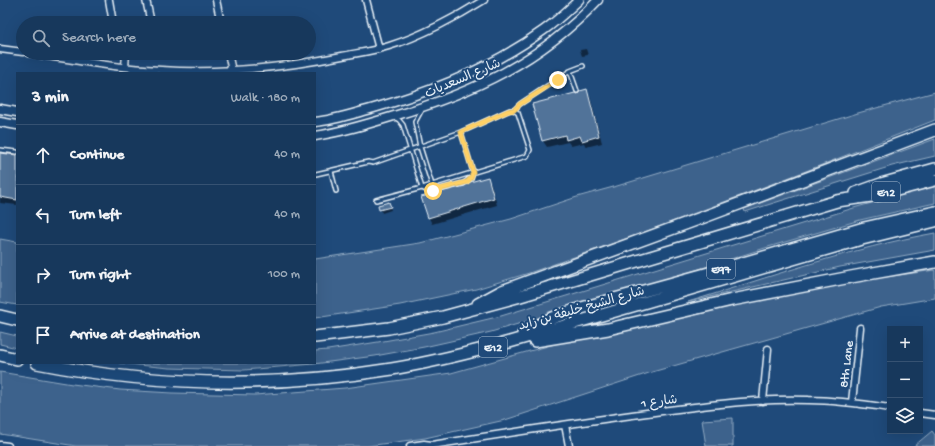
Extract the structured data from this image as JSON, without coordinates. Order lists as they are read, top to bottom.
{
  "streets": {
    "highway": ["E12", "E97", "شارع الشيخ خليفة بن زايد"],
    "street": ["شارع السعديات", "8th Lane", "شارع 1"]
  },
  "crossings": [
    ["E97", "شارع الشيخ خليفة بن زايد"],
    ["8th Lane", "شارع 1"]
  ],
  "page": {
    "search": "Search here",
    "heading": ["3 min", "Walk · 180 m"],
    "list": [
      ["Continue", "40 m"],
      ["Turn left", "40 m"],
      ["Turn right", "100 m"],
      "Arrive at destination"
    ],
    "map_buttons": ["+", "−"]
  }
}
